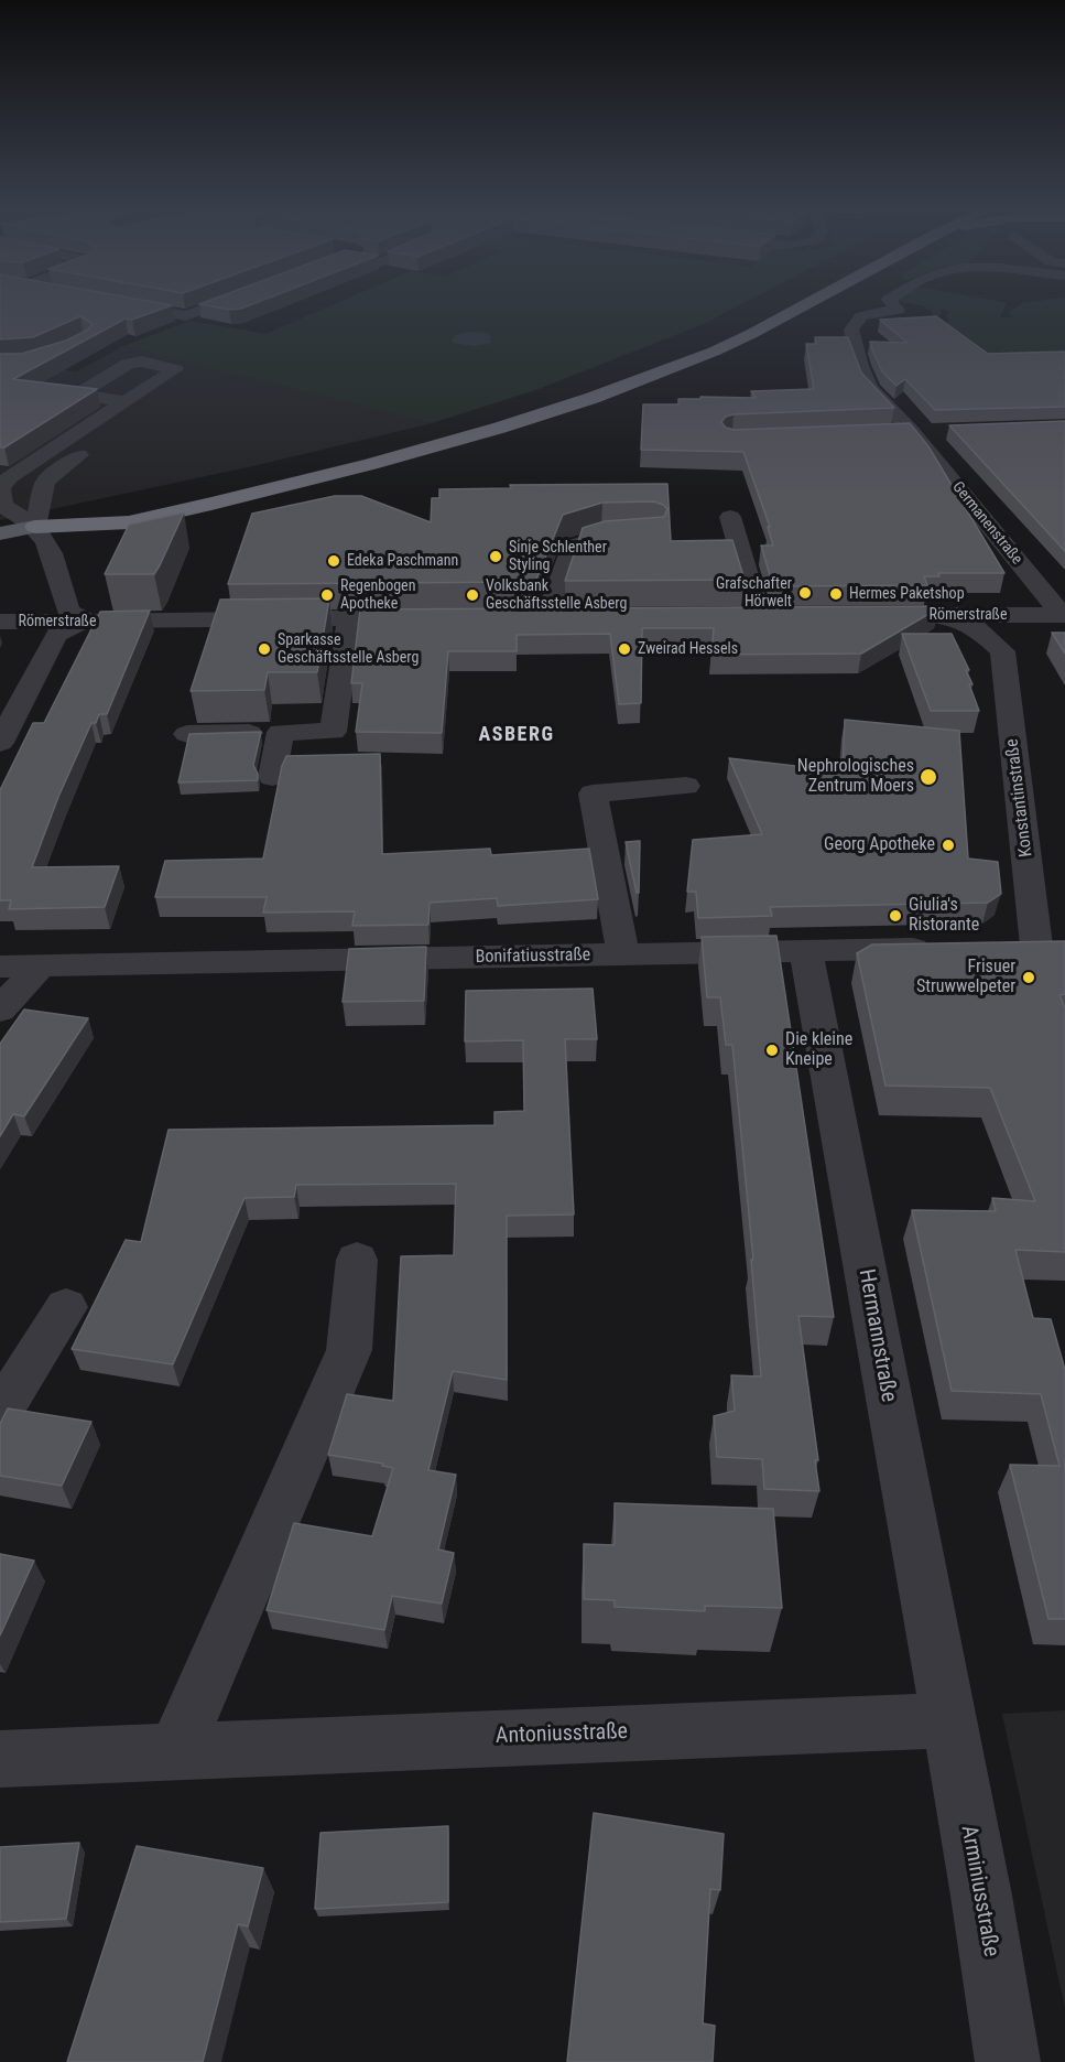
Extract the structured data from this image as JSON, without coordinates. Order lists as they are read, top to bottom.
{
  "streets": {
    "street": [
      "Germanenstraße",
      "Römerstraße",
      "Konstantinstraße",
      "Bonifatiusstraße",
      "Hermannstraße",
      "Antoniusstraße",
      "Arminiusstraße"
    ]
  },
  "crossings": [
    ["Germanenstraße", "Römerstraße"],
    ["Bonifatiusstraße", "Hermannstraße"],
    ["Hermannstraße", "Antoniusstraße"],
    ["Hermannstraße", "Arminiusstraße"],
    ["Antoniusstraße", "Arminiusstraße"]
  ],
  "districts": ["ASBERG"],
  "places": [
    "Sinje Schlenther Styling",
    "Edeka Paschmann",
    "Grafschafter Hörwelt",
    "Hermes Paketshop",
    "Regenbogen Apotheke",
    "Volksbank Geschäftsstelle Asberg",
    "Sparkasse Geschäftsstelle Asberg",
    "Zweirad Hessels",
    "Nephrologisches Zentrum Moers",
    "Georg Apotheke",
    "Giulia's Ristorante",
    "Frisuer Struwwelpeter",
    "Die kleine Kneipe"
  ]
}
